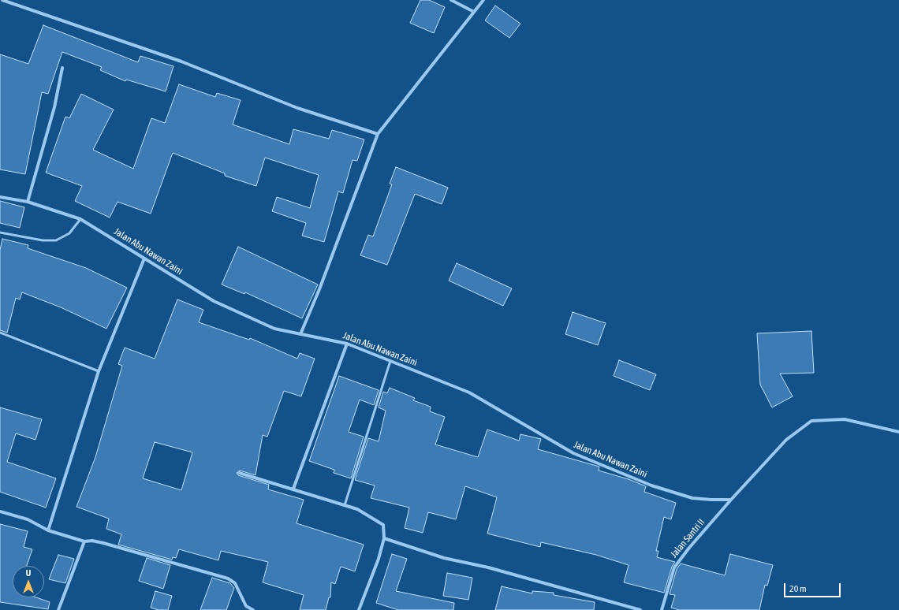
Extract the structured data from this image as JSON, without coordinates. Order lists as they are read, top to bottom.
{
  "streets": {
    "street": ["Jalan Abu Nawan Zaini", "Jalan Santri II"]
  },
  "crossings": [
    ["Jalan Abu Nawan Zaini", "Jalan Santri II"]
  ],
  "scale_bar": "20 m",
  "north": "top"
}
